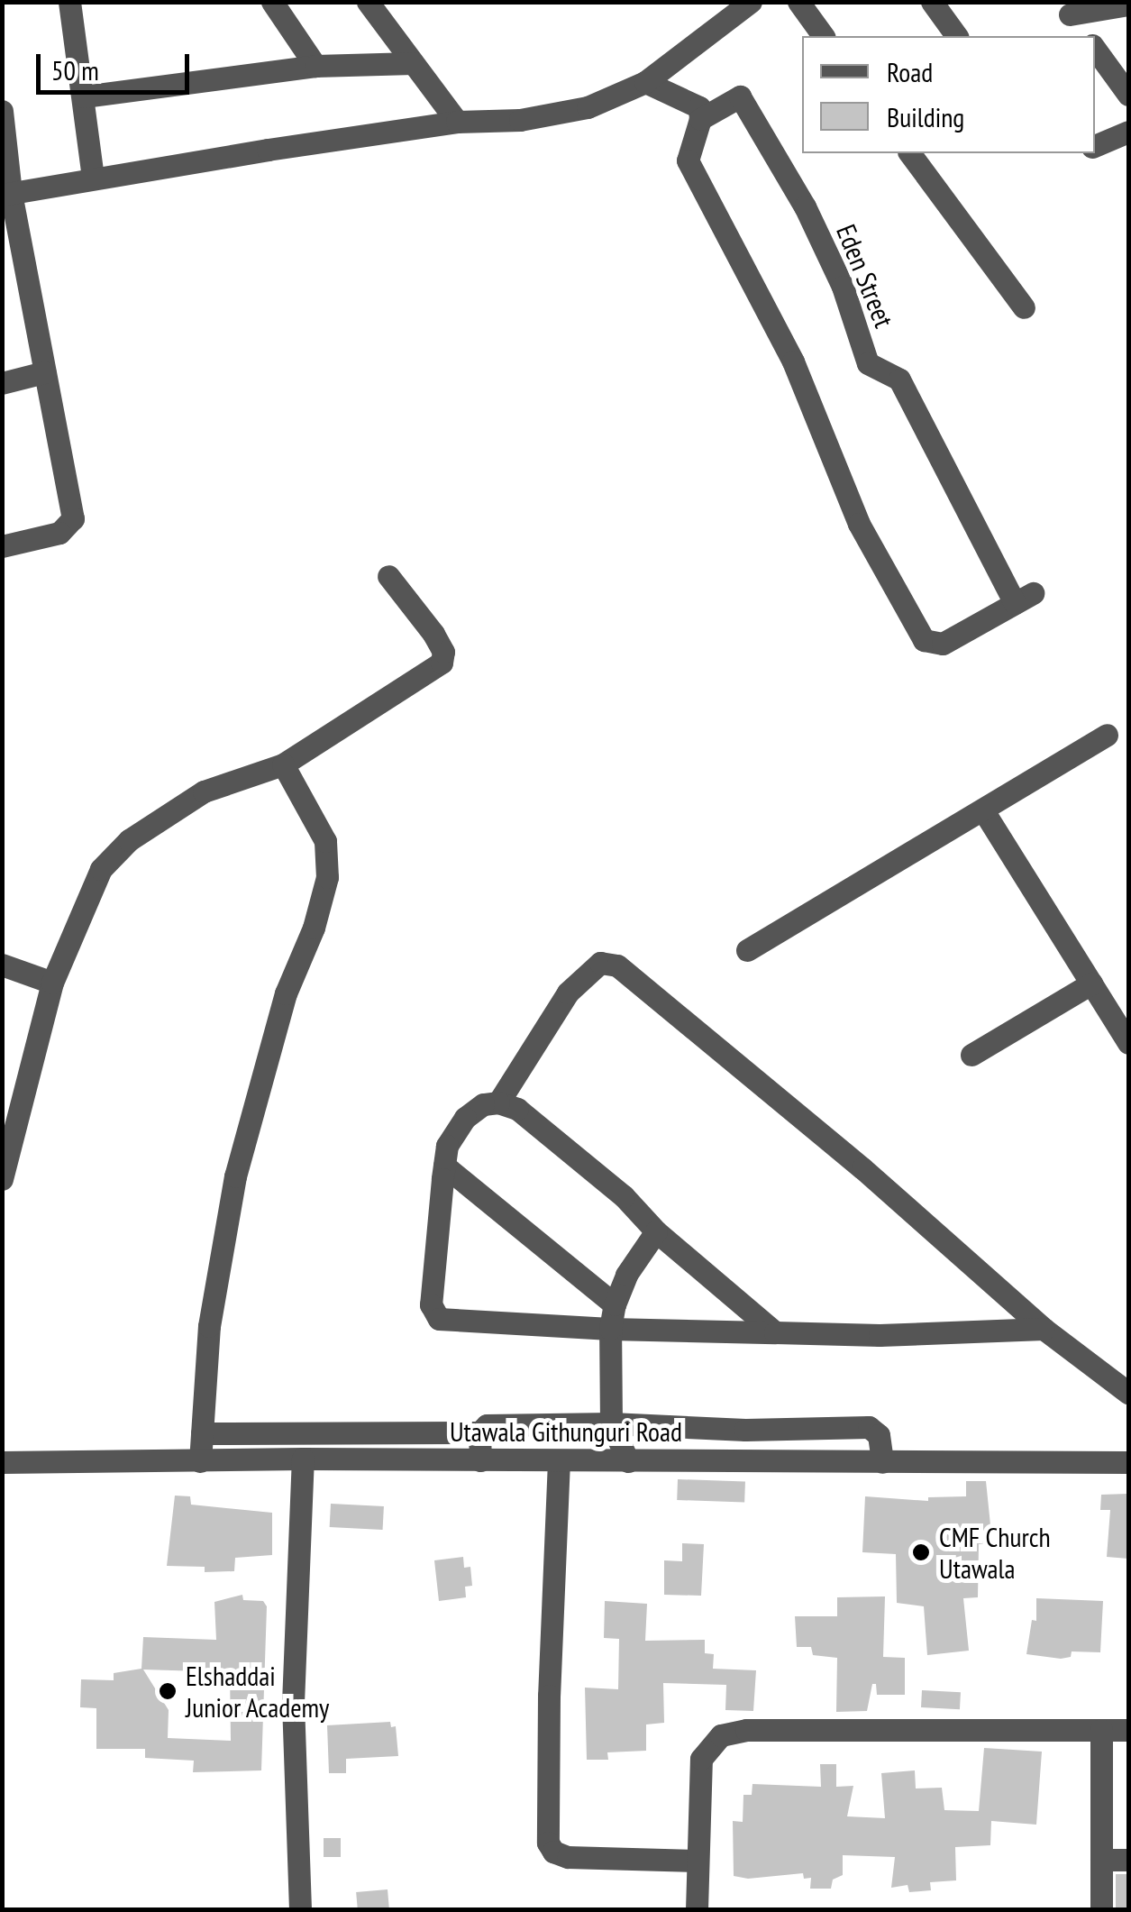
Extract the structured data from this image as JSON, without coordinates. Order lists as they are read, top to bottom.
{
  "streets": {
    "street": ["Eden Street", "Utawala Githunguri Road"]
  },
  "places": ["CMF Church Utawala", "Elshaddai Junior Academy"],
  "legend": ["Road", "Building"],
  "scale_bar": "50 m"
}
